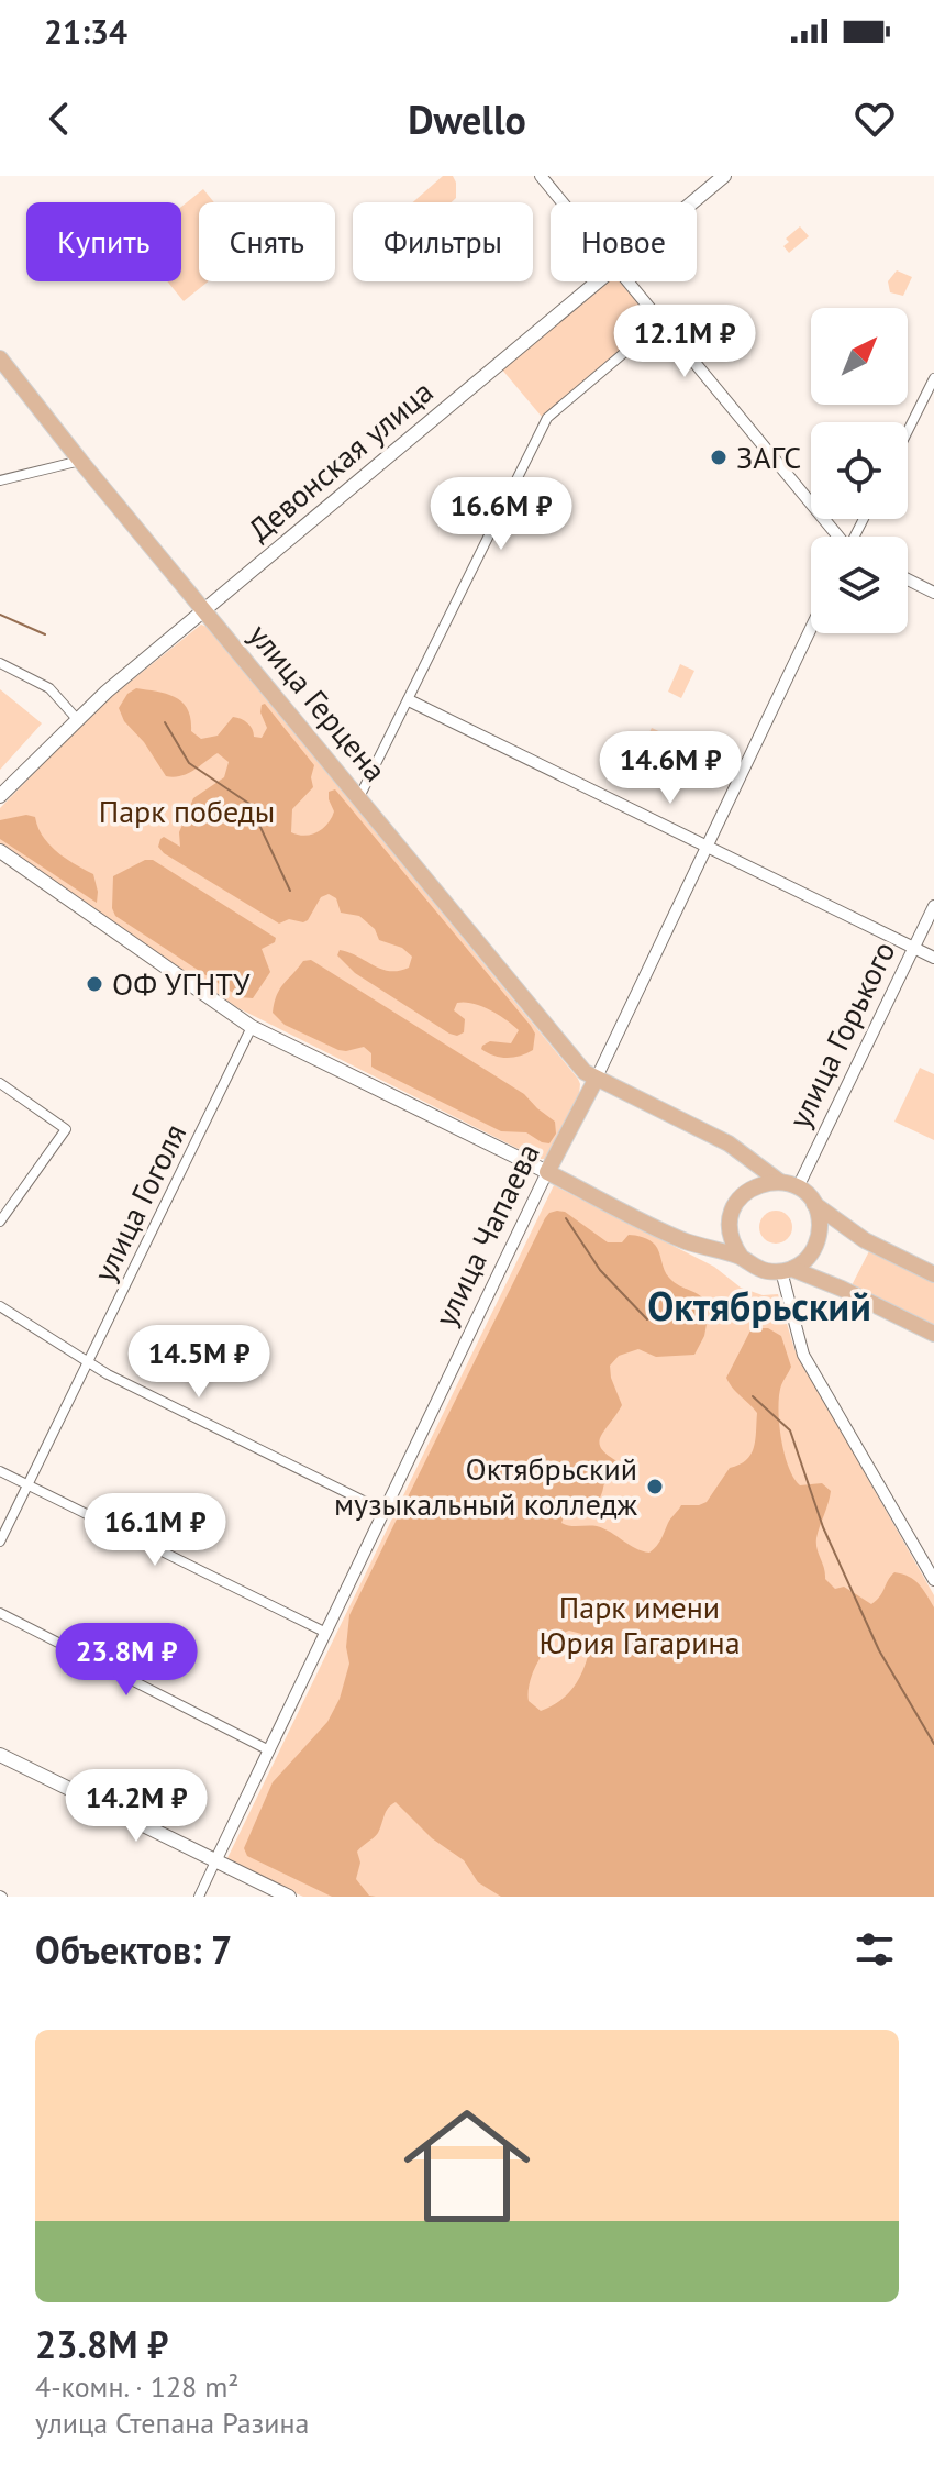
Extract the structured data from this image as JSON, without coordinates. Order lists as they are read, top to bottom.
{
  "streets": {
    "main road": ["Девонская улица", "улица Герцена", "улица Чапаева"],
    "street": ["улица Горького", "улица Гоголя"]
  },
  "crossings": [
    ["Девонская улица", "улица Герцена"],
    ["улица Герцена", "улица Чапаева"]
  ],
  "districts": ["Октябрьский"],
  "parks": ["Парк победы", "Парк имени Юрия Гагарина"],
  "places": ["ЗАГС", "ОФ УГНТУ", "Октябрьский музыкальный колледж"],
  "north": "top right",
  "page": {
    "status": "21:34",
    "header": "Dwello",
    "chip": [
      "Купить",
      "Снять",
      "Фильтры",
      "Новое"
    ],
    "price": [
      "12.1M ₽",
      "16.6M ₽",
      "14.6M ₽",
      "14.5M ₽",
      "16.1M ₽",
      "23.8M ₽",
      "14.2M ₽"
    ],
    "heading": "Объектов: 7",
    "list": [
      {
        "name": "23.8M ₽",
        "note": "4-комн. · 128 m² · улица Степана Разина"
      }
    ]
  }
}
